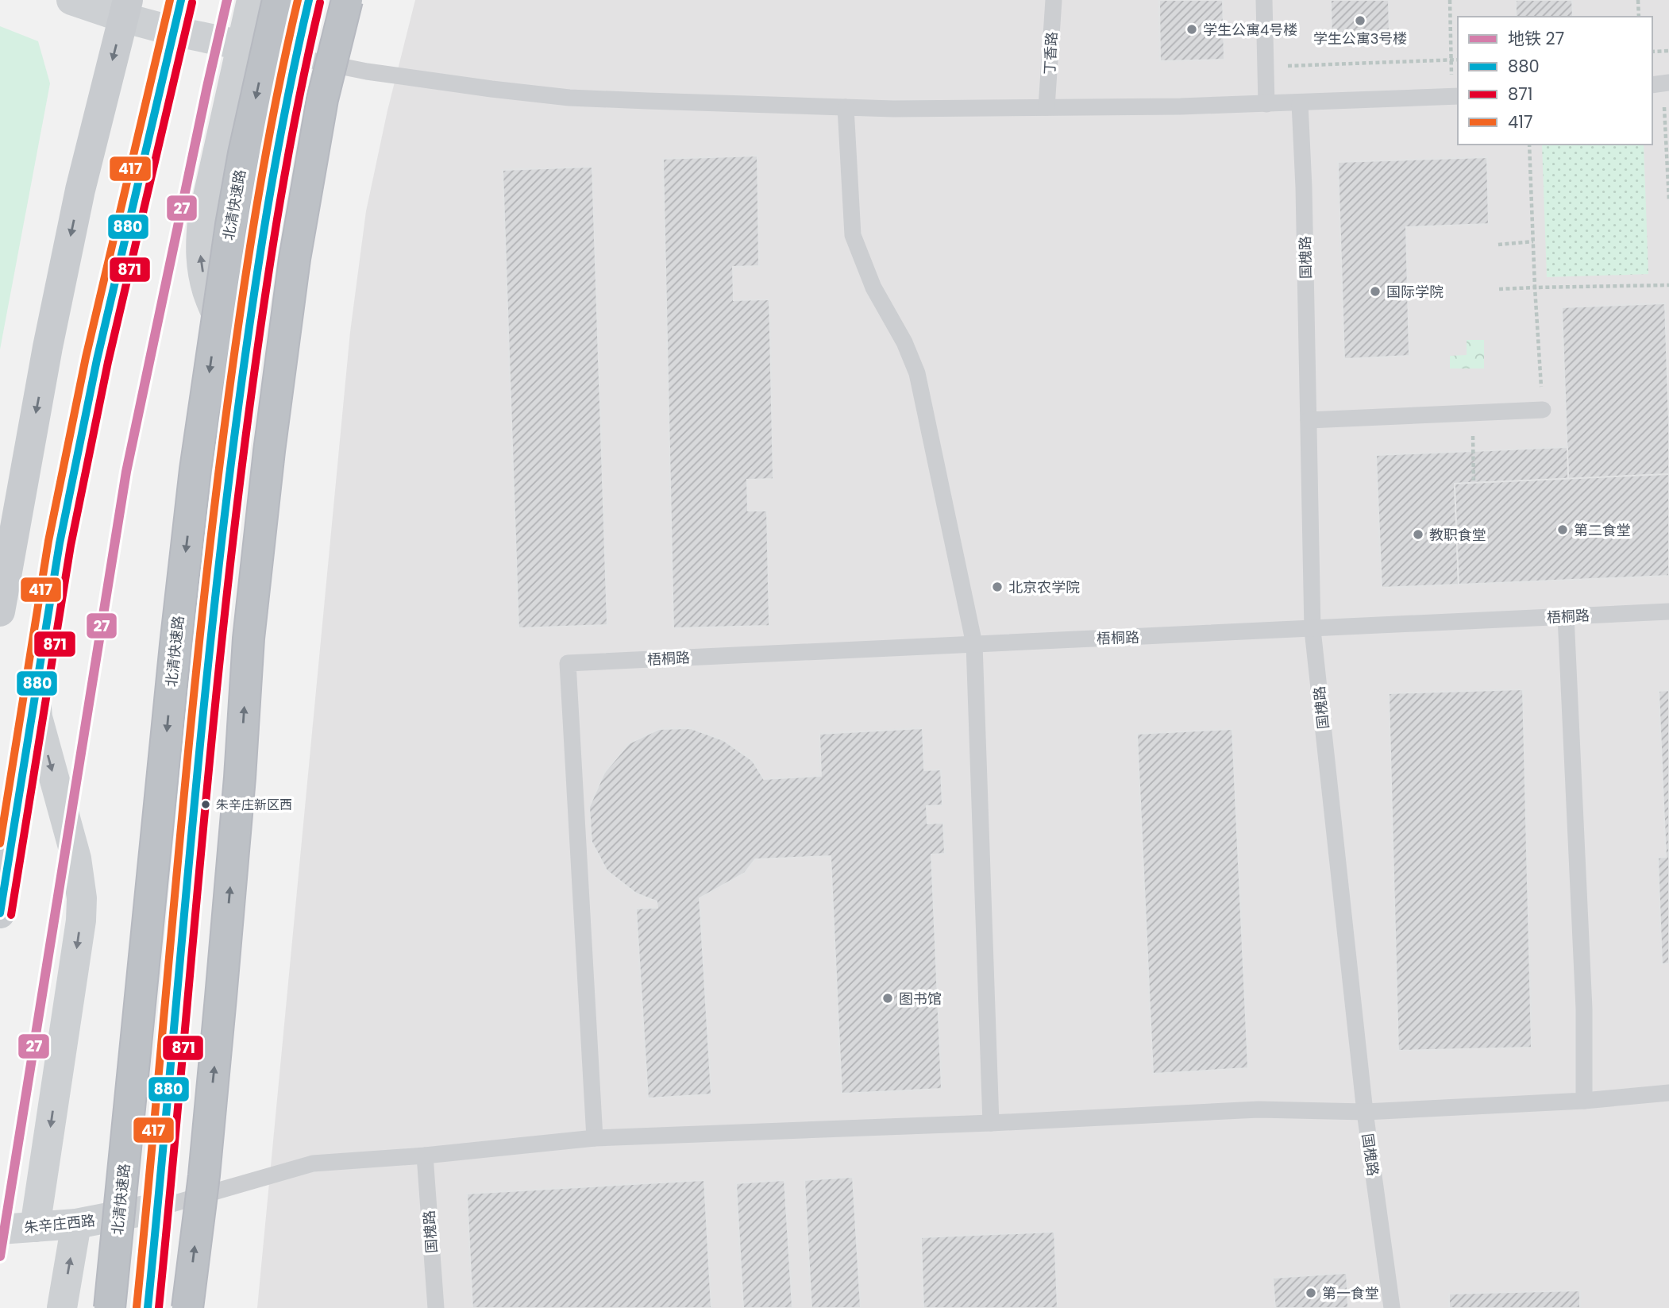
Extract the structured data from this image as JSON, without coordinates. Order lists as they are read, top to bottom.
{
  "streets": {
    "highway": ["北清快速路"],
    "street": ["朱辛庄西路"],
    "lane": ["丁香路", "国槐路", "梧桐路"]
  },
  "crossings": [
    ["国槐路", "梧桐路"],
    ["国槐路", "朱辛庄西路"],
    ["梧桐路", "朱辛庄西路"]
  ],
  "places": [
    "学生公寓3号楼",
    "学生公寓4号楼",
    "国际学院",
    "第二食堂",
    "教职食堂",
    "北京农学院",
    "朱辛庄新区西",
    "图书馆",
    "第一食堂"
  ],
  "lines": [
    "metro line 27",
    "transit line 880",
    "transit line 417",
    "transit line 871"
  ],
  "legend": [
    "地铁 27",
    "880",
    "871",
    "417"
  ]
}
